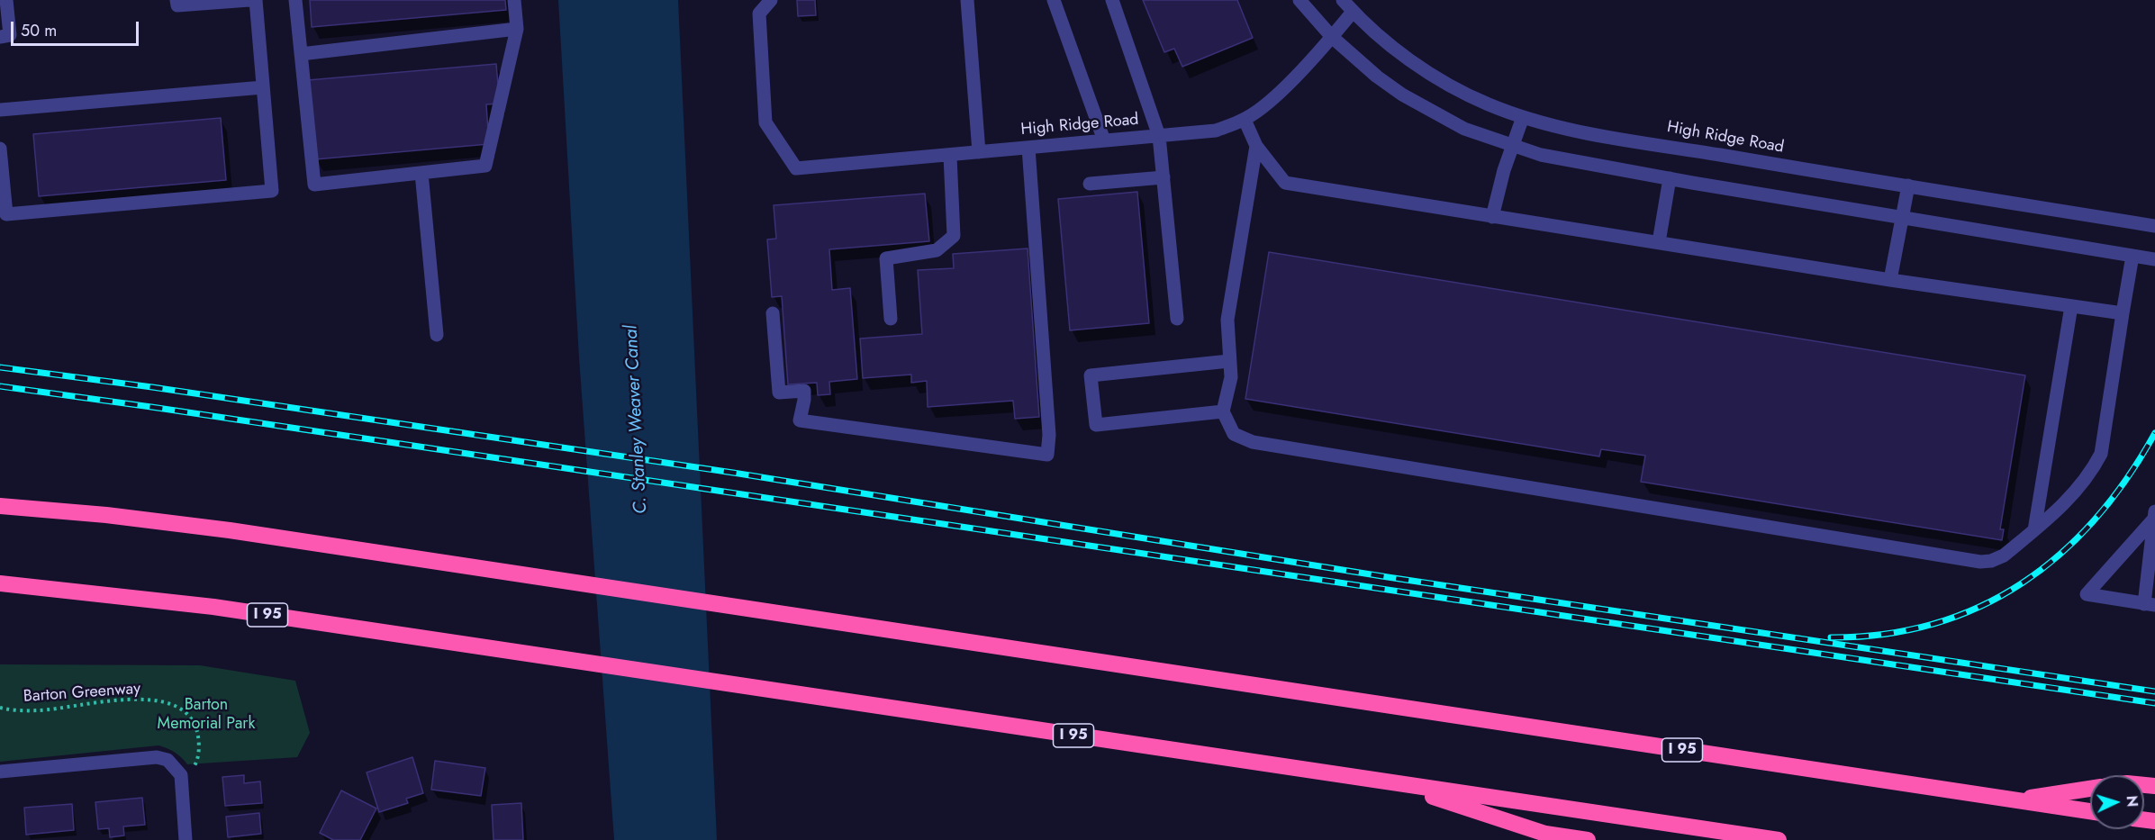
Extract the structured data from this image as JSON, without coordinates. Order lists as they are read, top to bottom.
{
  "streets": {
    "highway": ["I 95"],
    "street": ["High Ridge Road"],
    "path": ["Barton Greenway"]
  },
  "water": ["C. Stanley Weaver Canal"],
  "parks": ["Barton Memorial Park"],
  "scale_bar": "50 m",
  "north": "right"
}
